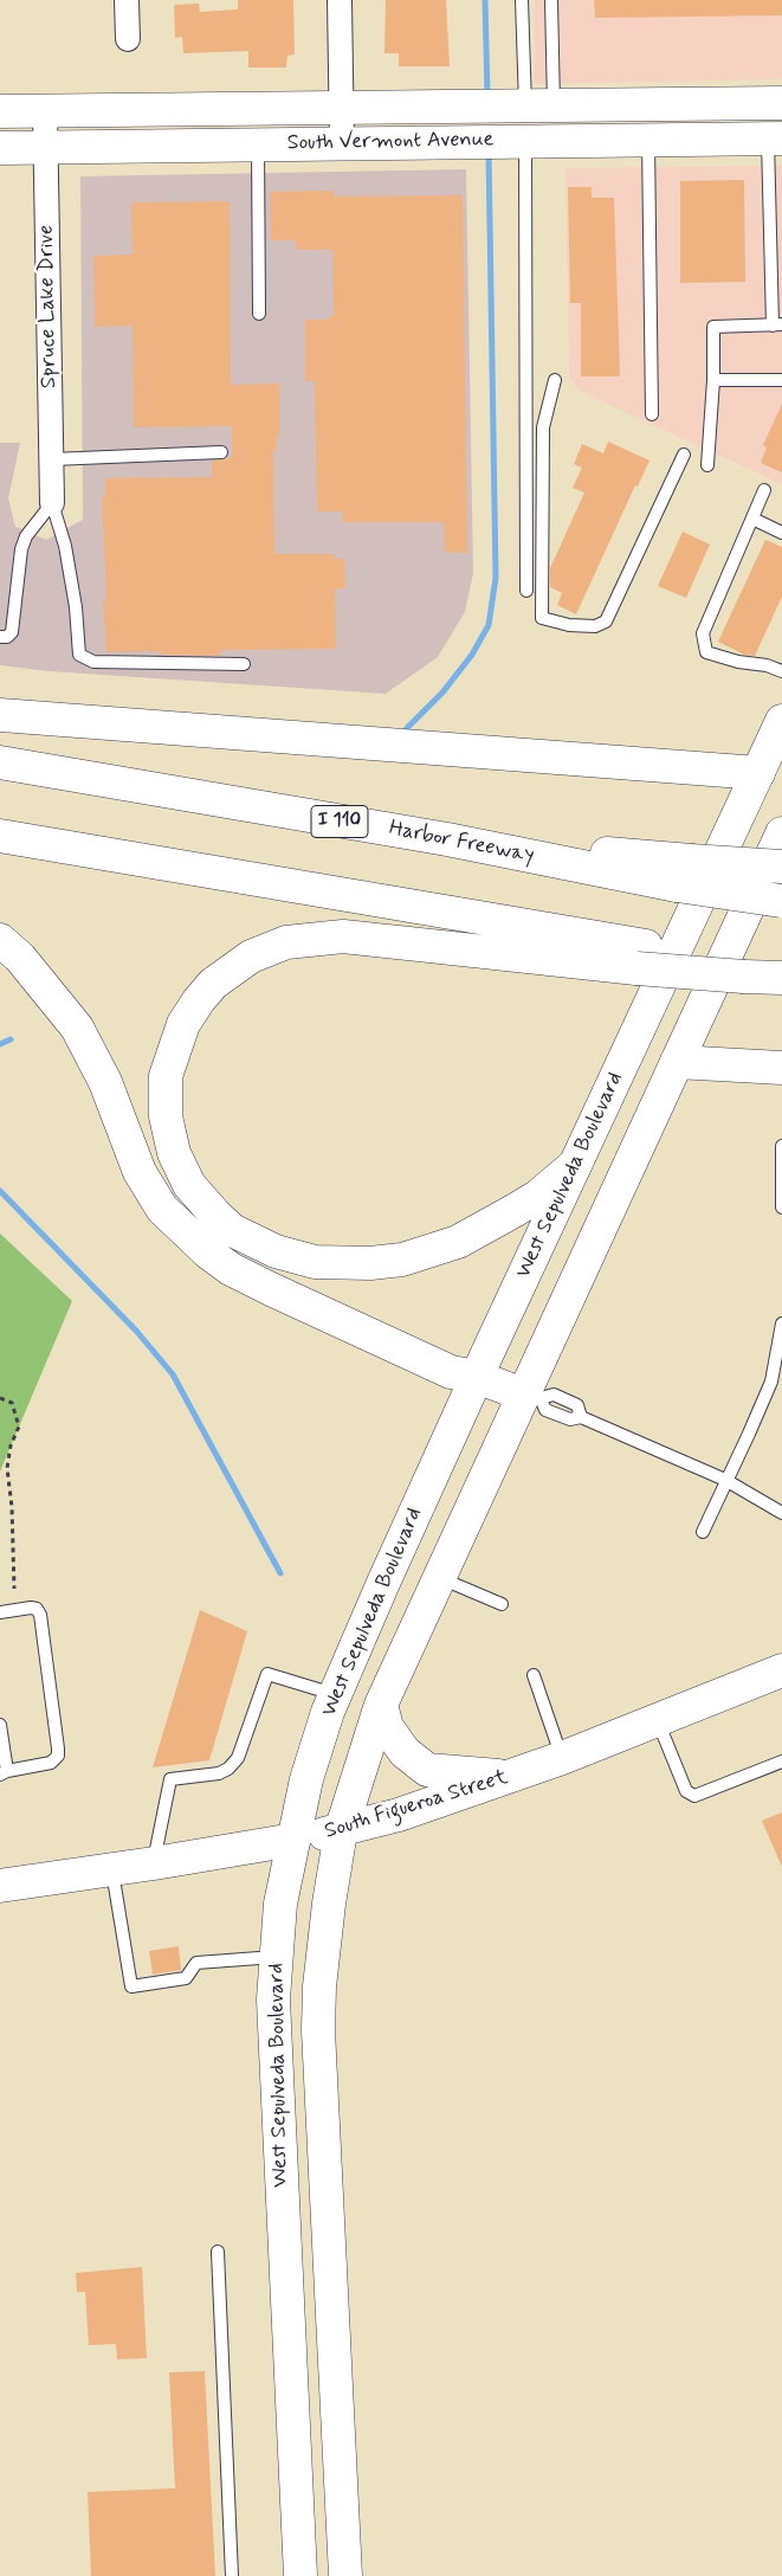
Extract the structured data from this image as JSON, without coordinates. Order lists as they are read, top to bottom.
{
  "streets": {
    "main road": [
      "South Vermont Avenue",
      "I 110",
      "Harbor Freeway",
      "West Sepulveda Boulevard",
      "South Figueroa Street"
    ],
    "street": ["Spruce Lake Drive"]
  },
  "crossings": [
    ["South Vermont Avenue", "Spruce Lake Drive"],
    ["West Sepulveda Boulevard", "South Figueroa Street"]
  ]
}
